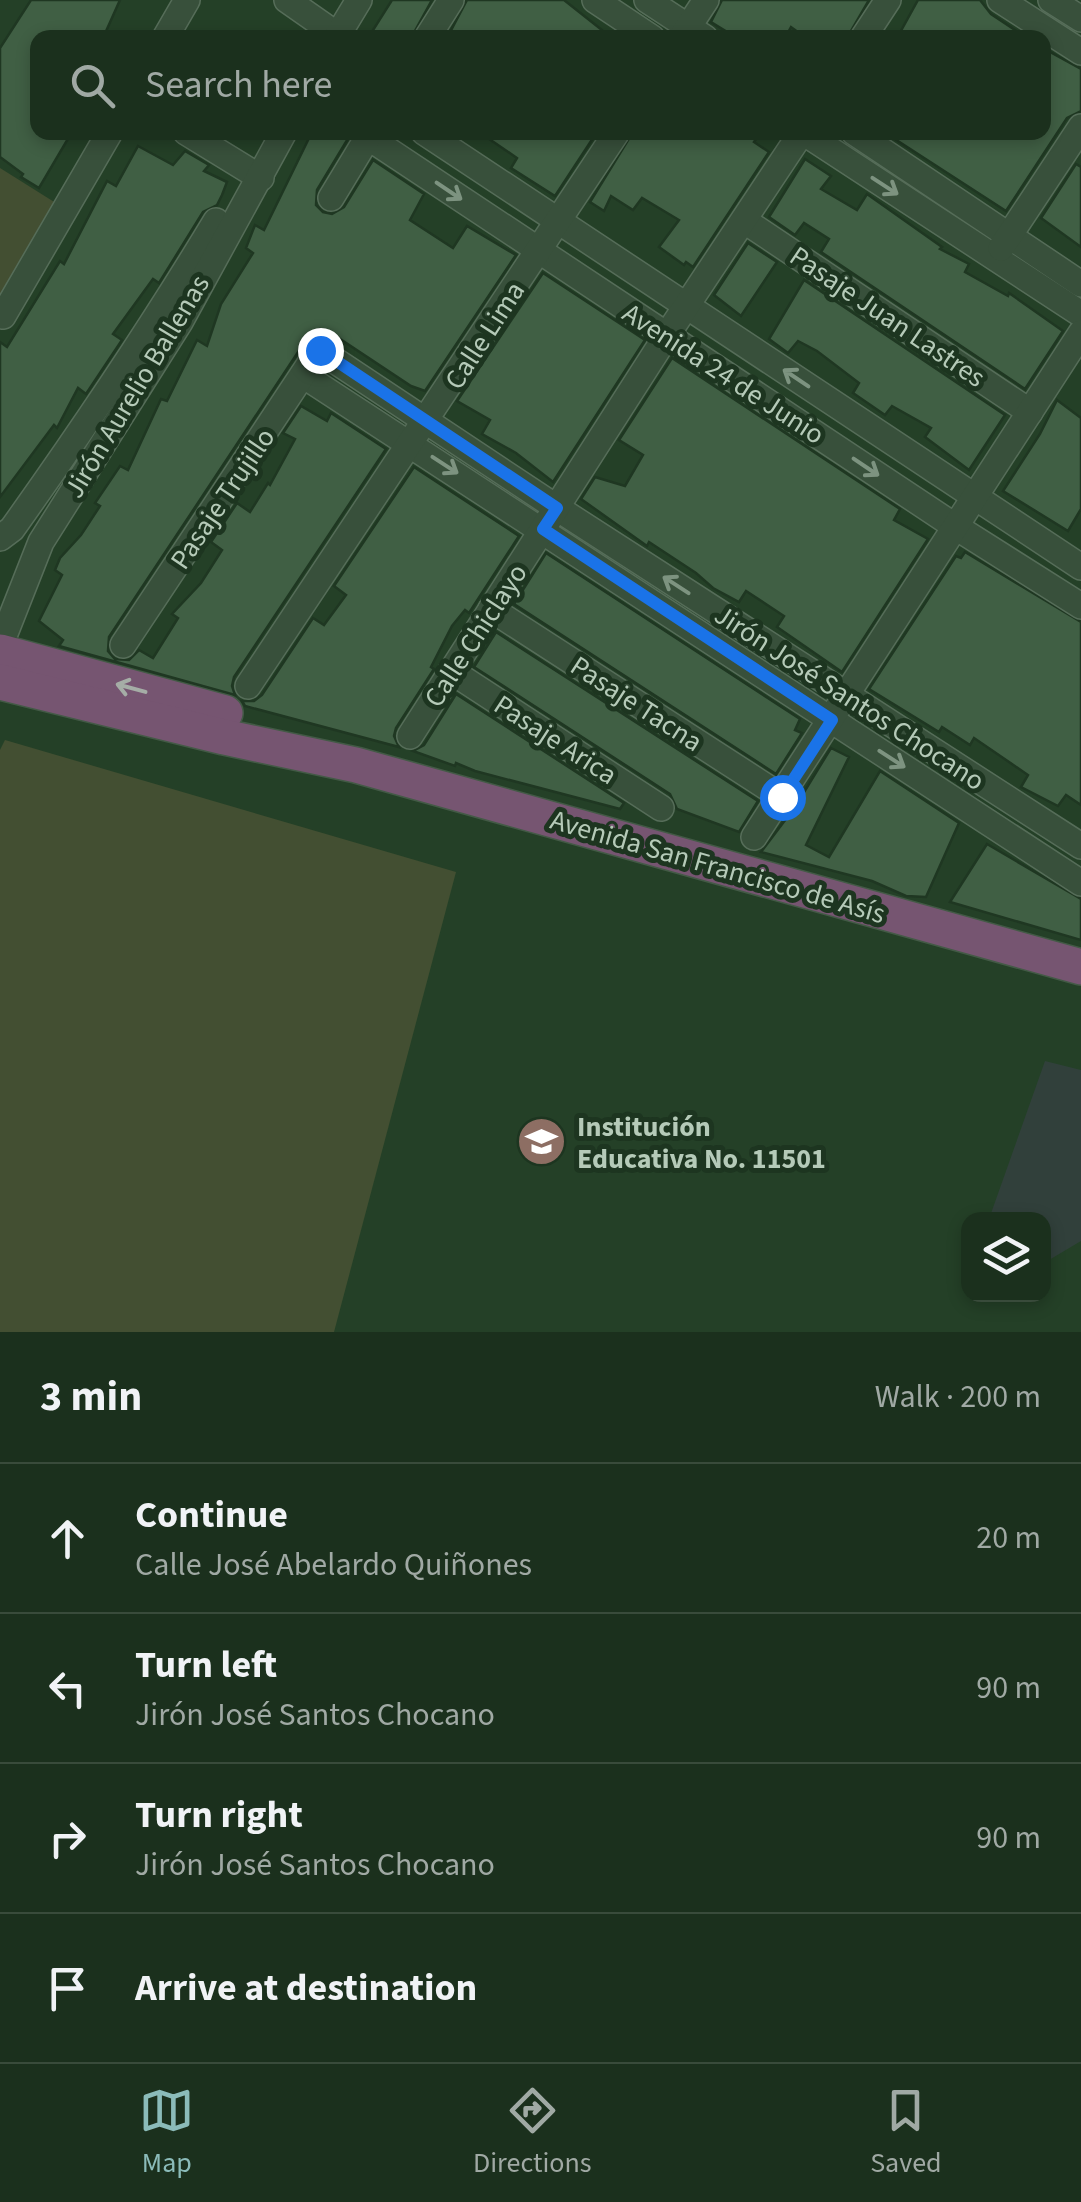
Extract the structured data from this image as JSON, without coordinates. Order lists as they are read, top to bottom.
{
  "streets": {
    "highway": ["Avenida San Francisco de Asís"],
    "street": [
      "Pasaje Juan Lastres",
      "Calle Lima",
      "Avenida 24 de Junio",
      "Jirón Aurelio Ballenas",
      "Pasaje Trujillo",
      "Calle Chiclayo",
      "Jirón José Santos Chocano",
      "Pasaje Tacna",
      "Pasaje Arica"
    ]
  },
  "crossings": [
    ["Pasaje Juan Lastres", "Calle Chiclayo"],
    ["Calle Lima", "Avenida 24 de Junio"],
    ["Calle Lima", "Jirón José Santos Chocano"],
    ["Avenida 24 de Junio", "Calle Chiclayo"],
    ["Jirón Aurelio Ballenas", "Avenida San Francisco de Asís"],
    ["Pasaje Trujillo", "Jirón José Santos Chocano"],
    ["Calle Chiclayo", "Jirón José Santos Chocano"],
    ["Calle Chiclayo", "Pasaje Tacna"],
    ["Calle Chiclayo", "Pasaje Arica"]
  ],
  "places": {
    "school or university": ["Institución Educativa No. 11501"]
  },
  "page": {
    "search": "Search here",
    "heading": ["3 min", "Walk · 200 m"],
    "list": [
      ["Continue", "Calle José Abelardo Quiñones", "20 m"],
      ["Turn left", "Jirón José Santos Chocano", "90 m"],
      ["Turn right", "Jirón José Santos Chocano", "90 m"],
      "Arrive at destination"
    ],
    "nav": ["Map", "Directions", "Saved"]
  }
}
